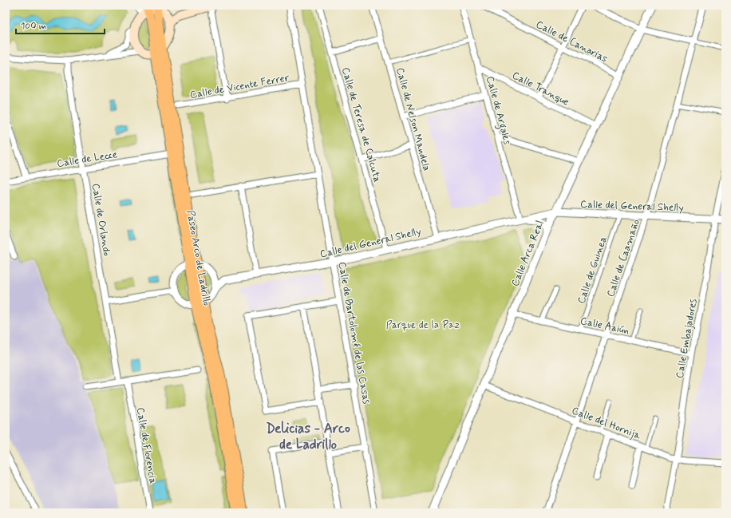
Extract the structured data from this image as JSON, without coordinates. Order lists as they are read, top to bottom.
{
  "streets": {
    "main road": ["Paseo Arco de Ladrillo"],
    "street": [
      "Calle de Canarias",
      "Calle de Vicente Ferrer",
      "Calle Tranque",
      "Calle de Argales",
      "Calle de Nelson Mandela",
      "Calle de Teresa de Calcuta",
      "Calle de Lecce",
      "Calle del General Shelly",
      "Calle de Orlando",
      "Calle Arca Real",
      "Calle de Caamaño",
      "Calle de Guinea",
      "Calle Aaiún",
      "Calle de Bartolomé de las Casas",
      "Calle Embajadores",
      "Calle del Hornija",
      "Calle de Florencia"
    ]
  },
  "crossings": [
    ["Calle de Canarias", "Calle Arca Real"],
    ["Calle de Vicente Ferrer", "Calle de Bartolomé de las Casas"],
    ["Calle Tranque", "Calle de Argales"],
    ["Calle Tranque", "Calle Arca Real"],
    ["Calle de Argales", "Calle del General Shelly"],
    ["Calle de Nelson Mandela", "Calle del General Shelly"],
    ["Calle de Teresa de Calcuta", "Calle del General Shelly"],
    ["Calle de Lecce", "Calle de Orlando"],
    ["Calle de Lecce", "Paseo Arco de Ladrillo"],
    ["Calle del General Shelly", "Calle Arca Real"],
    ["Calle del General Shelly", "Calle de Caamaño"],
    ["Calle del General Shelly", "Calle de Guinea"],
    ["Calle del General Shelly", "Calle de Bartolomé de las Casas"],
    ["Calle del General Shelly", "Calle Embajadores"],
    ["Calle Arca Real", "Calle Aaiún"],
    ["Calle Arca Real", "Calle del Hornija"],
    ["Calle de Caamaño", "Calle Aaiún"],
    ["Calle de Caamaño", "Calle del Hornija"],
    ["Calle de Guinea", "Calle Aaiún"],
    ["Calle Aaiún", "Calle Embajadores"],
    ["Calle Embajadores", "Calle del Hornija"]
  ],
  "districts": ["Delicias - Arco de Ladrillo"],
  "parks": ["Parque de la Paz"],
  "scale_bar": "100 m"
}
